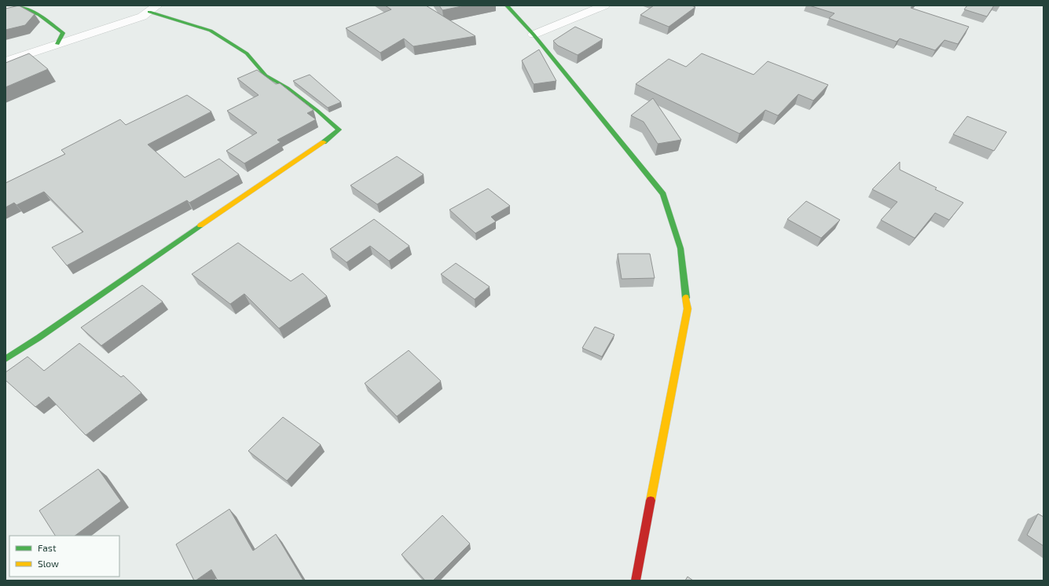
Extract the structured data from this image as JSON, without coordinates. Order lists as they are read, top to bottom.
{
  "legend": ["Fast", "Slow"]
}
